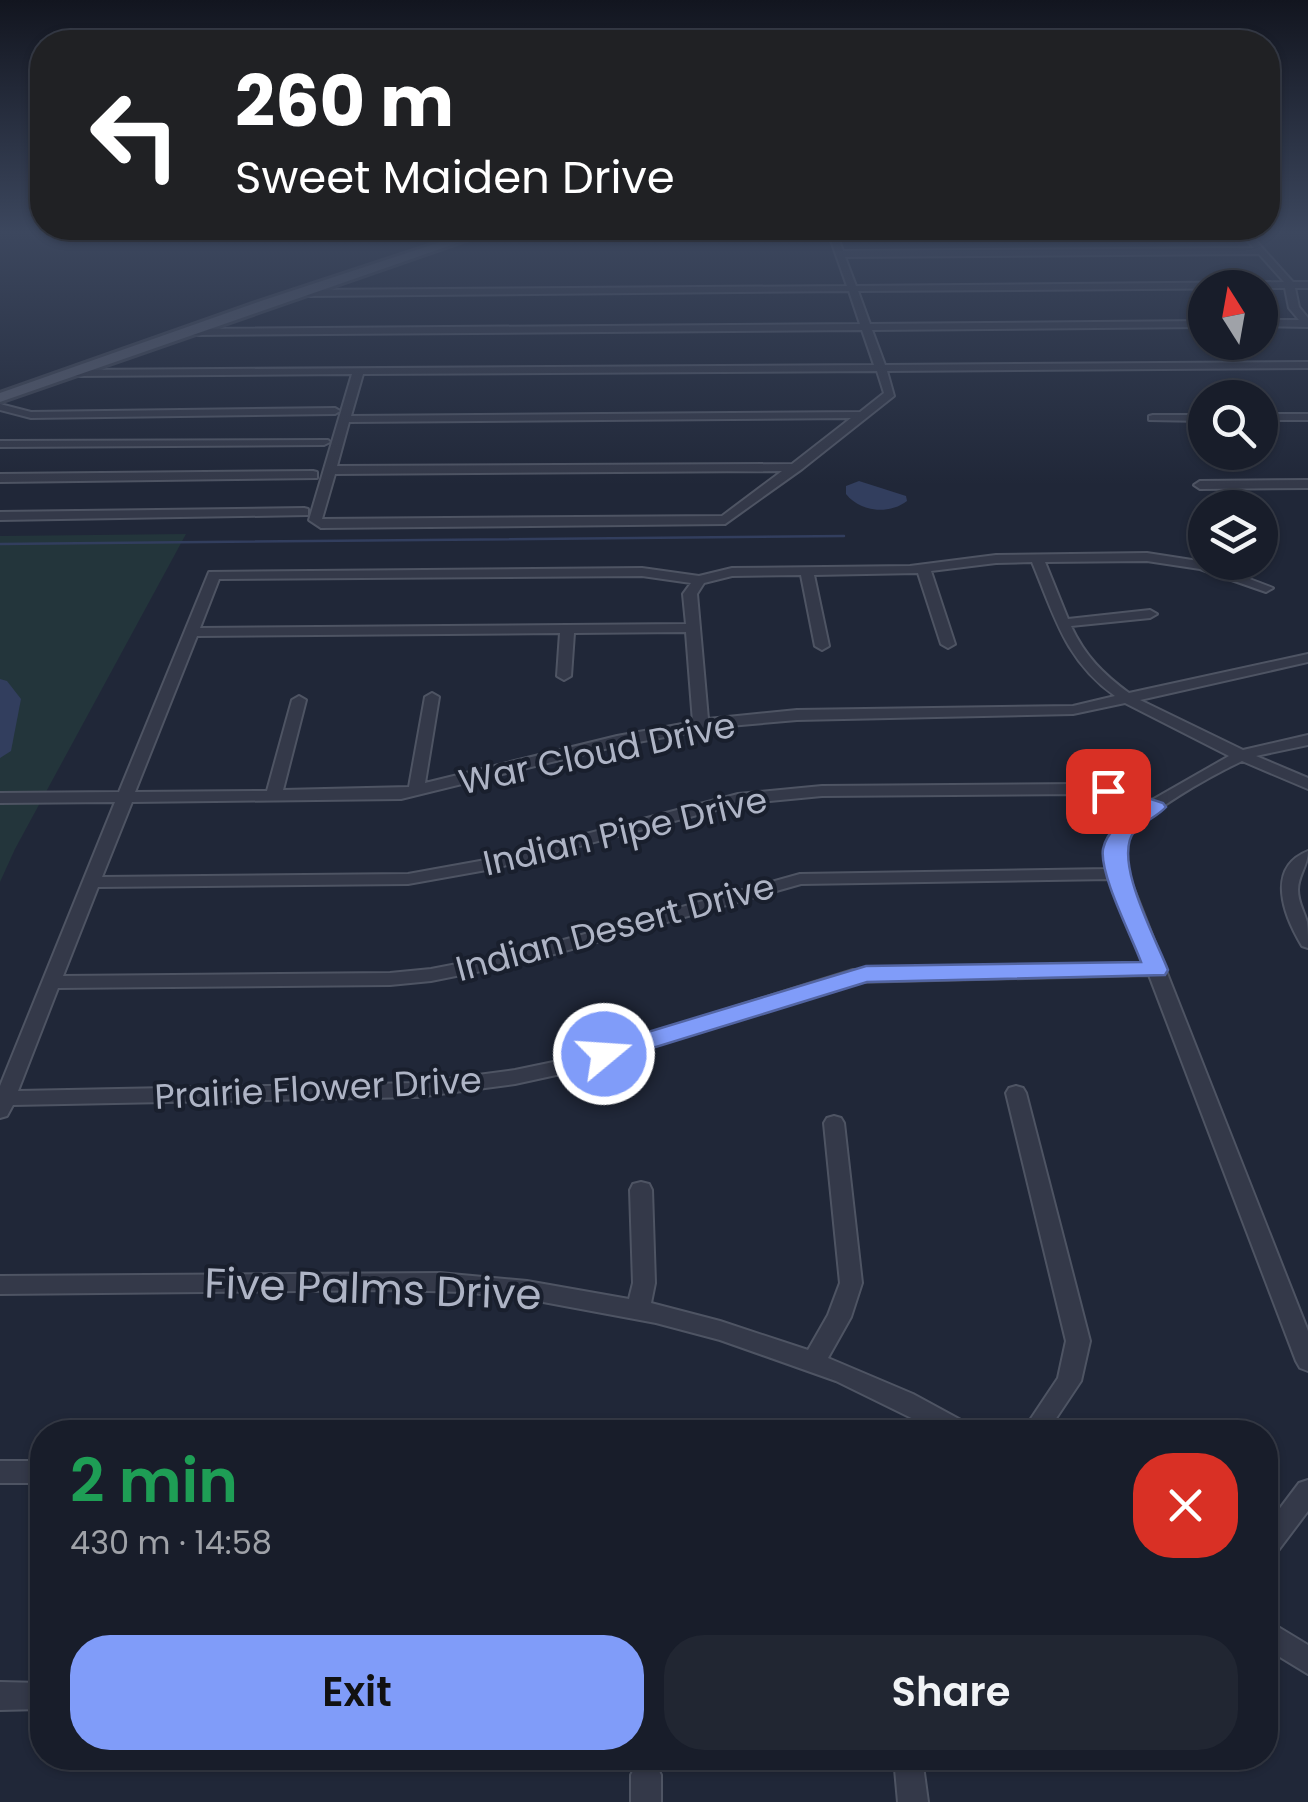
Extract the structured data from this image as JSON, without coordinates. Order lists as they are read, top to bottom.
{
  "streets": {
    "street": [
      "War Cloud Drive",
      "Indian Pipe Drive",
      "Indian Desert Drive",
      "Prairie Flower Drive",
      "Five Palms Drive"
    ]
  },
  "north": "top",
  "page": {
    "turn": ["260 m", "Sweet Maiden Drive"],
    "heading": ["2 min", "430 m · 14:58"],
    "buttons": ["Exit", "Share"]
  }
}
